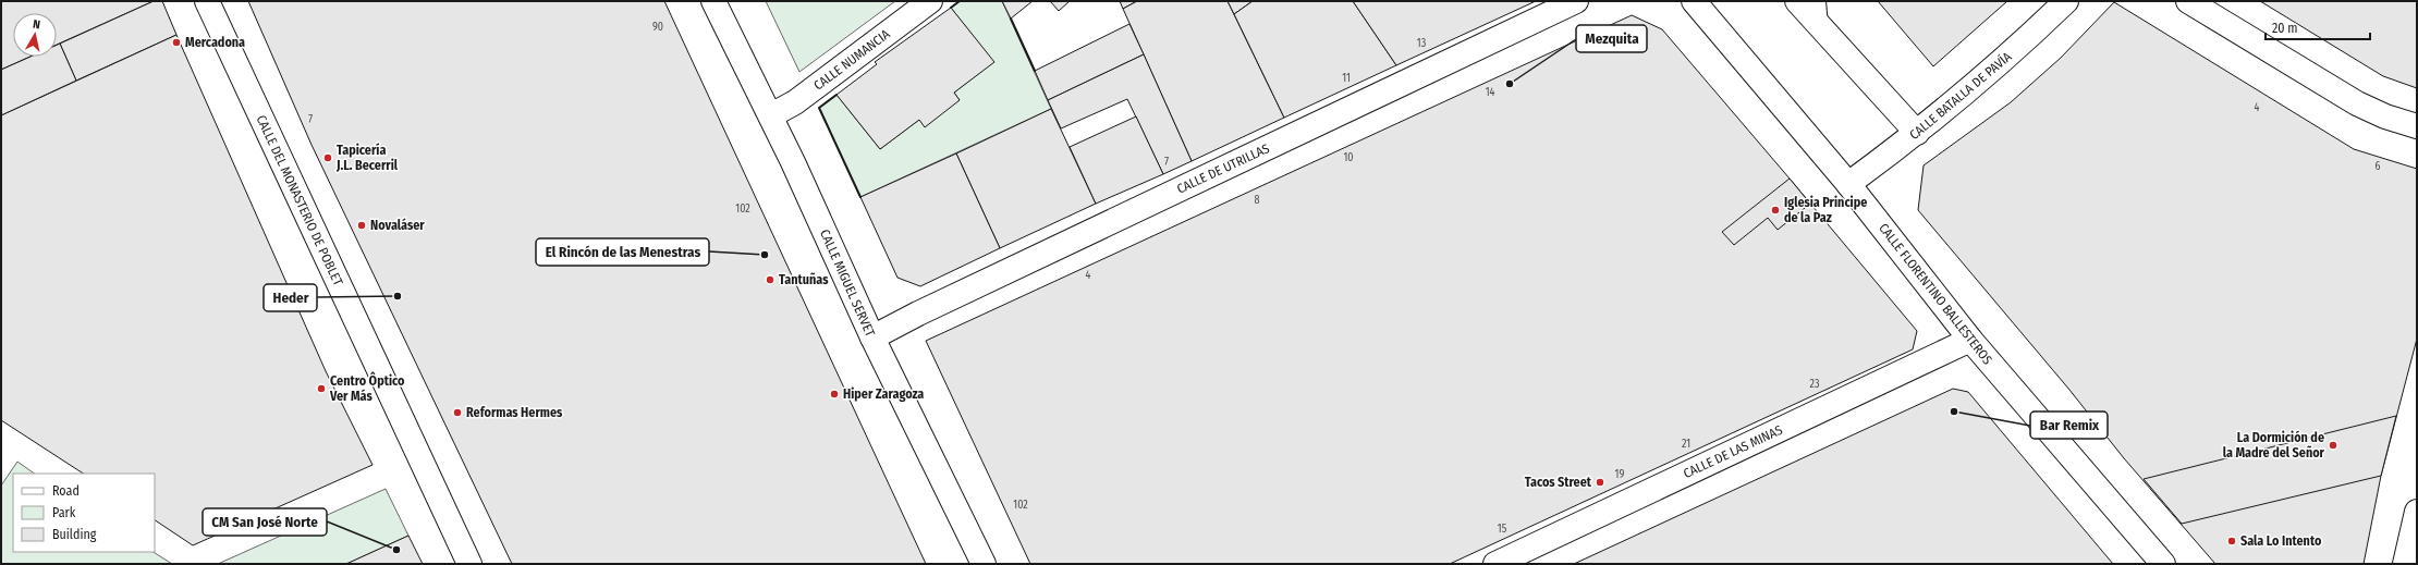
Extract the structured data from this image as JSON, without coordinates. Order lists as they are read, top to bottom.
{
  "streets": {
    "street": [
      "CALLE NUMANCIA",
      "CALLE BATALLA DE PAVÍA",
      "CALLE DE UTRILLAS",
      "CALLE DEL MONASTERIO DE POBLET",
      "CALLE MIGUEL SERVET",
      "CALLE FLORENTINO BALLESTEROS",
      "CALLE DE LAS MINAS"
    ]
  },
  "crossings": [
    ["CALLE NUMANCIA", "CALLE MIGUEL SERVET"],
    ["CALLE BATALLA DE PAVÍA", "CALLE FLORENTINO BALLESTEROS"],
    ["CALLE DE UTRILLAS", "CALLE MIGUEL SERVET"],
    ["CALLE FLORENTINO BALLESTEROS", "CALLE DE LAS MINAS"]
  ],
  "places": [
    "Mercadona",
    "Mezquita",
    "Tapicería J.L. Becerril",
    "Iglesia Principe de la Paz",
    "Novaláser",
    "El Rincón de las Menestras",
    "Tantuñas",
    "Heder",
    "Centro Ôptico Ver Más",
    "Hiper Zaragoza",
    "Bar Remix",
    "Reformas Hermes",
    "La Dormición de la Madre del Señor",
    "Tacos Street",
    "Sala Lo Intento",
    "CM San José Norte"
  ],
  "house_numbers": [
    "90",
    "13",
    "11",
    "14",
    "4",
    "7",
    "10",
    "7",
    "6",
    "8",
    "102",
    "4",
    "23",
    "21",
    "19",
    "102",
    "15"
  ],
  "legend": ["Road", "Park", "Building"],
  "scale_bar": "20 m",
  "north": "top"
}
